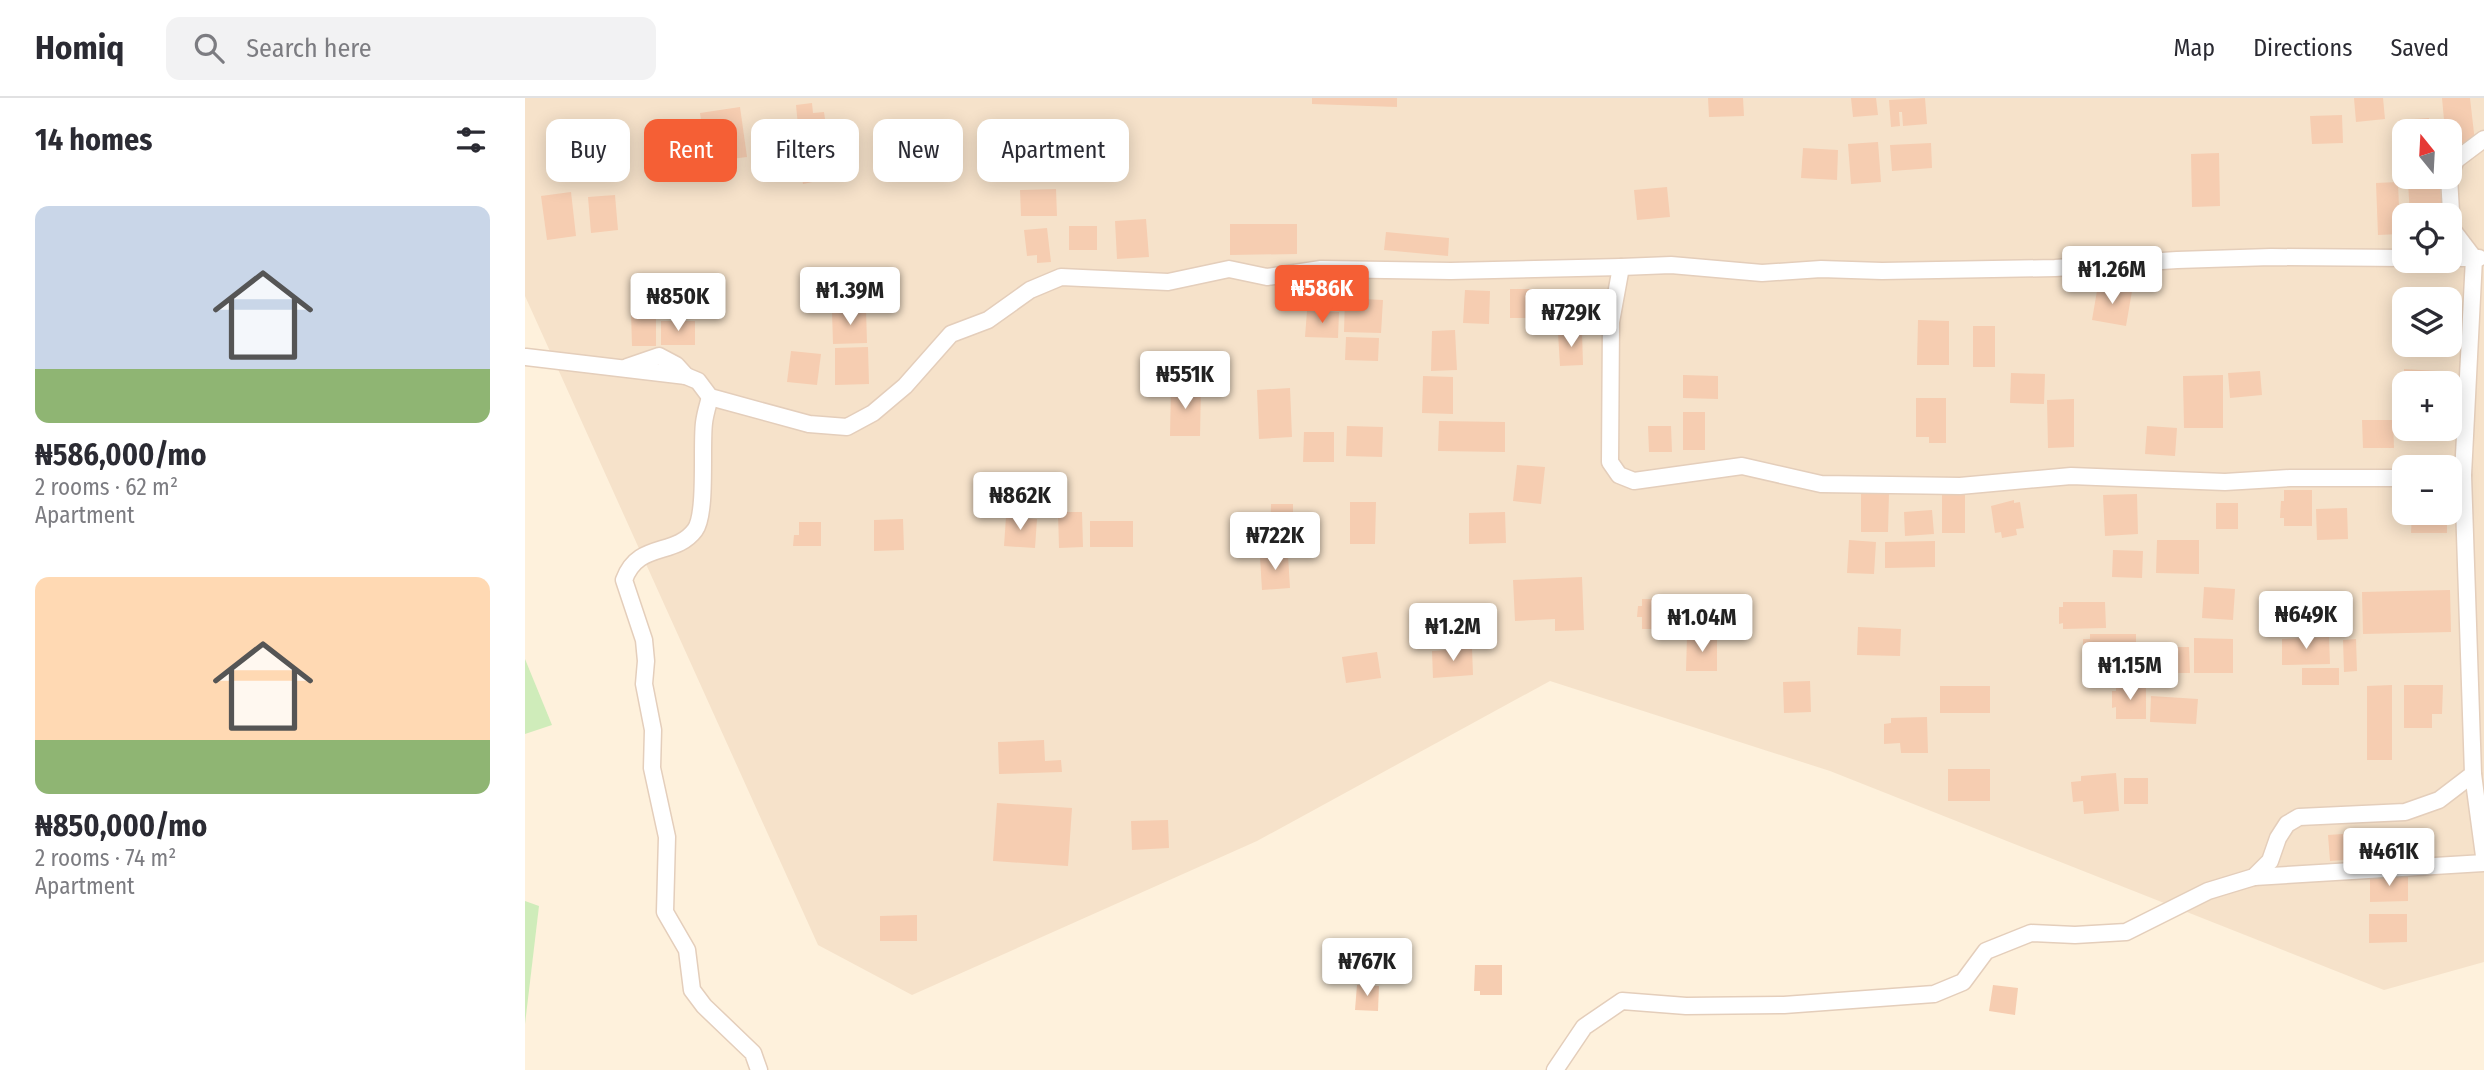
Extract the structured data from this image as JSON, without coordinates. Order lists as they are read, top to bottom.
{
  "north": "top",
  "page": {
    "header": "Homiq",
    "search": "Search here",
    "nav": ["Map", "Directions", "Saved"],
    "heading": "14 homes",
    "map_buttons": ["+", "−"],
    "chip": [
      "Buy",
      "Rent",
      "Filters",
      "New",
      "Apartment"
    ],
    "list": [
      {
        "name": "₦586,000/mo",
        "note": "2 rooms · 62 m² · Apartment"
      },
      {
        "name": "₦850,000/mo",
        "note": "2 rooms · 74 m² · Apartment"
      }
    ],
    "price": [
      "₦1.26M",
      "₦586K",
      "₦1.39M",
      "₦850K",
      "₦729K",
      "₦551K",
      "₦862K",
      "₦722K",
      "₦649K",
      "₦1.04M",
      "₦1.2M",
      "₦1.15M",
      "₦461K",
      "₦767K"
    ]
  }
}
